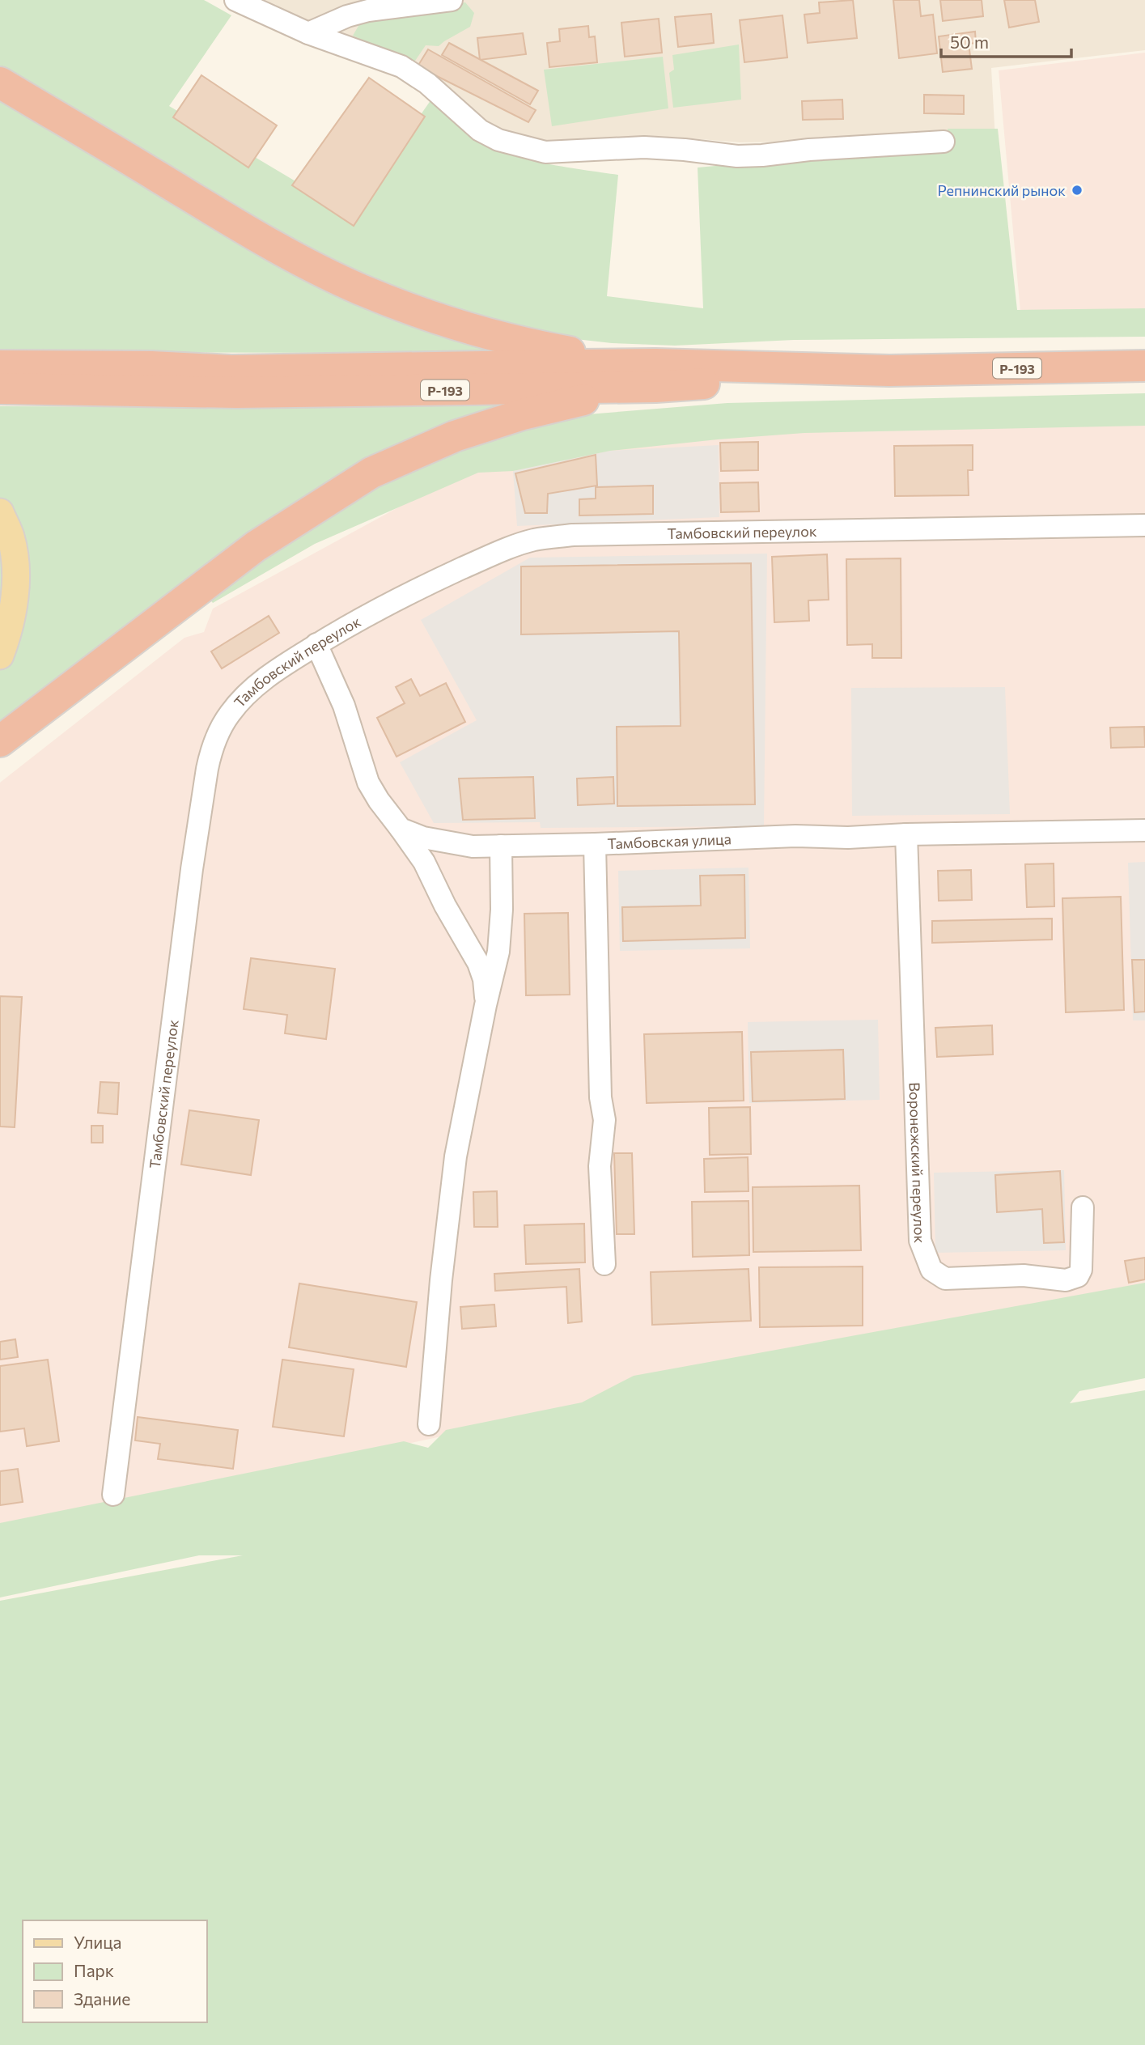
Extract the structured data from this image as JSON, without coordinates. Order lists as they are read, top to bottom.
{
  "streets": {
    "highway": ["Р-193"],
    "street": ["Тамбовский переулок", "Тамбовская улица", "Воронежский переулок"]
  },
  "crossings": [
    ["Тамбовская улица", "Воронежский переулок"]
  ],
  "places": ["Репнинский рынок"],
  "legend": ["Улица", "Парк", "Здание"],
  "scale_bar": "50 m"
}
